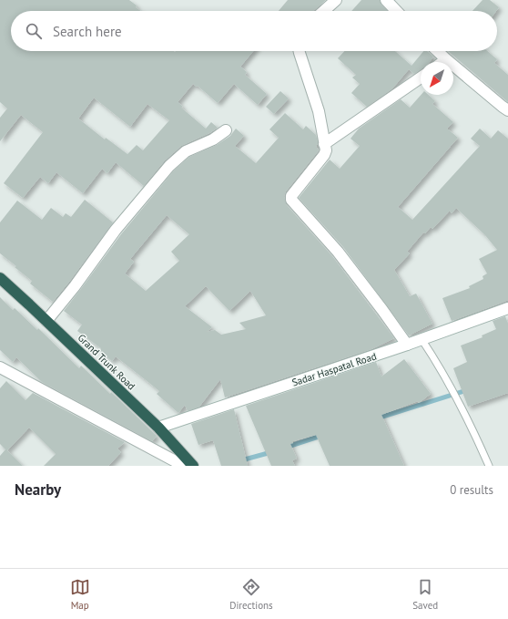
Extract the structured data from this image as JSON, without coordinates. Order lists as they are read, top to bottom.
{
  "streets": {
    "highway": ["Grand Trunk Road"],
    "street": ["Sadar Haspatal Road"]
  },
  "crossings": [
    ["Grand Trunk Road", "Sadar Haspatal Road"]
  ],
  "north": "bottom left",
  "page": {
    "search": "Search here",
    "heading": ["Nearby", "0 results"],
    "nav": ["Map", "Directions", "Saved"]
  }
}
